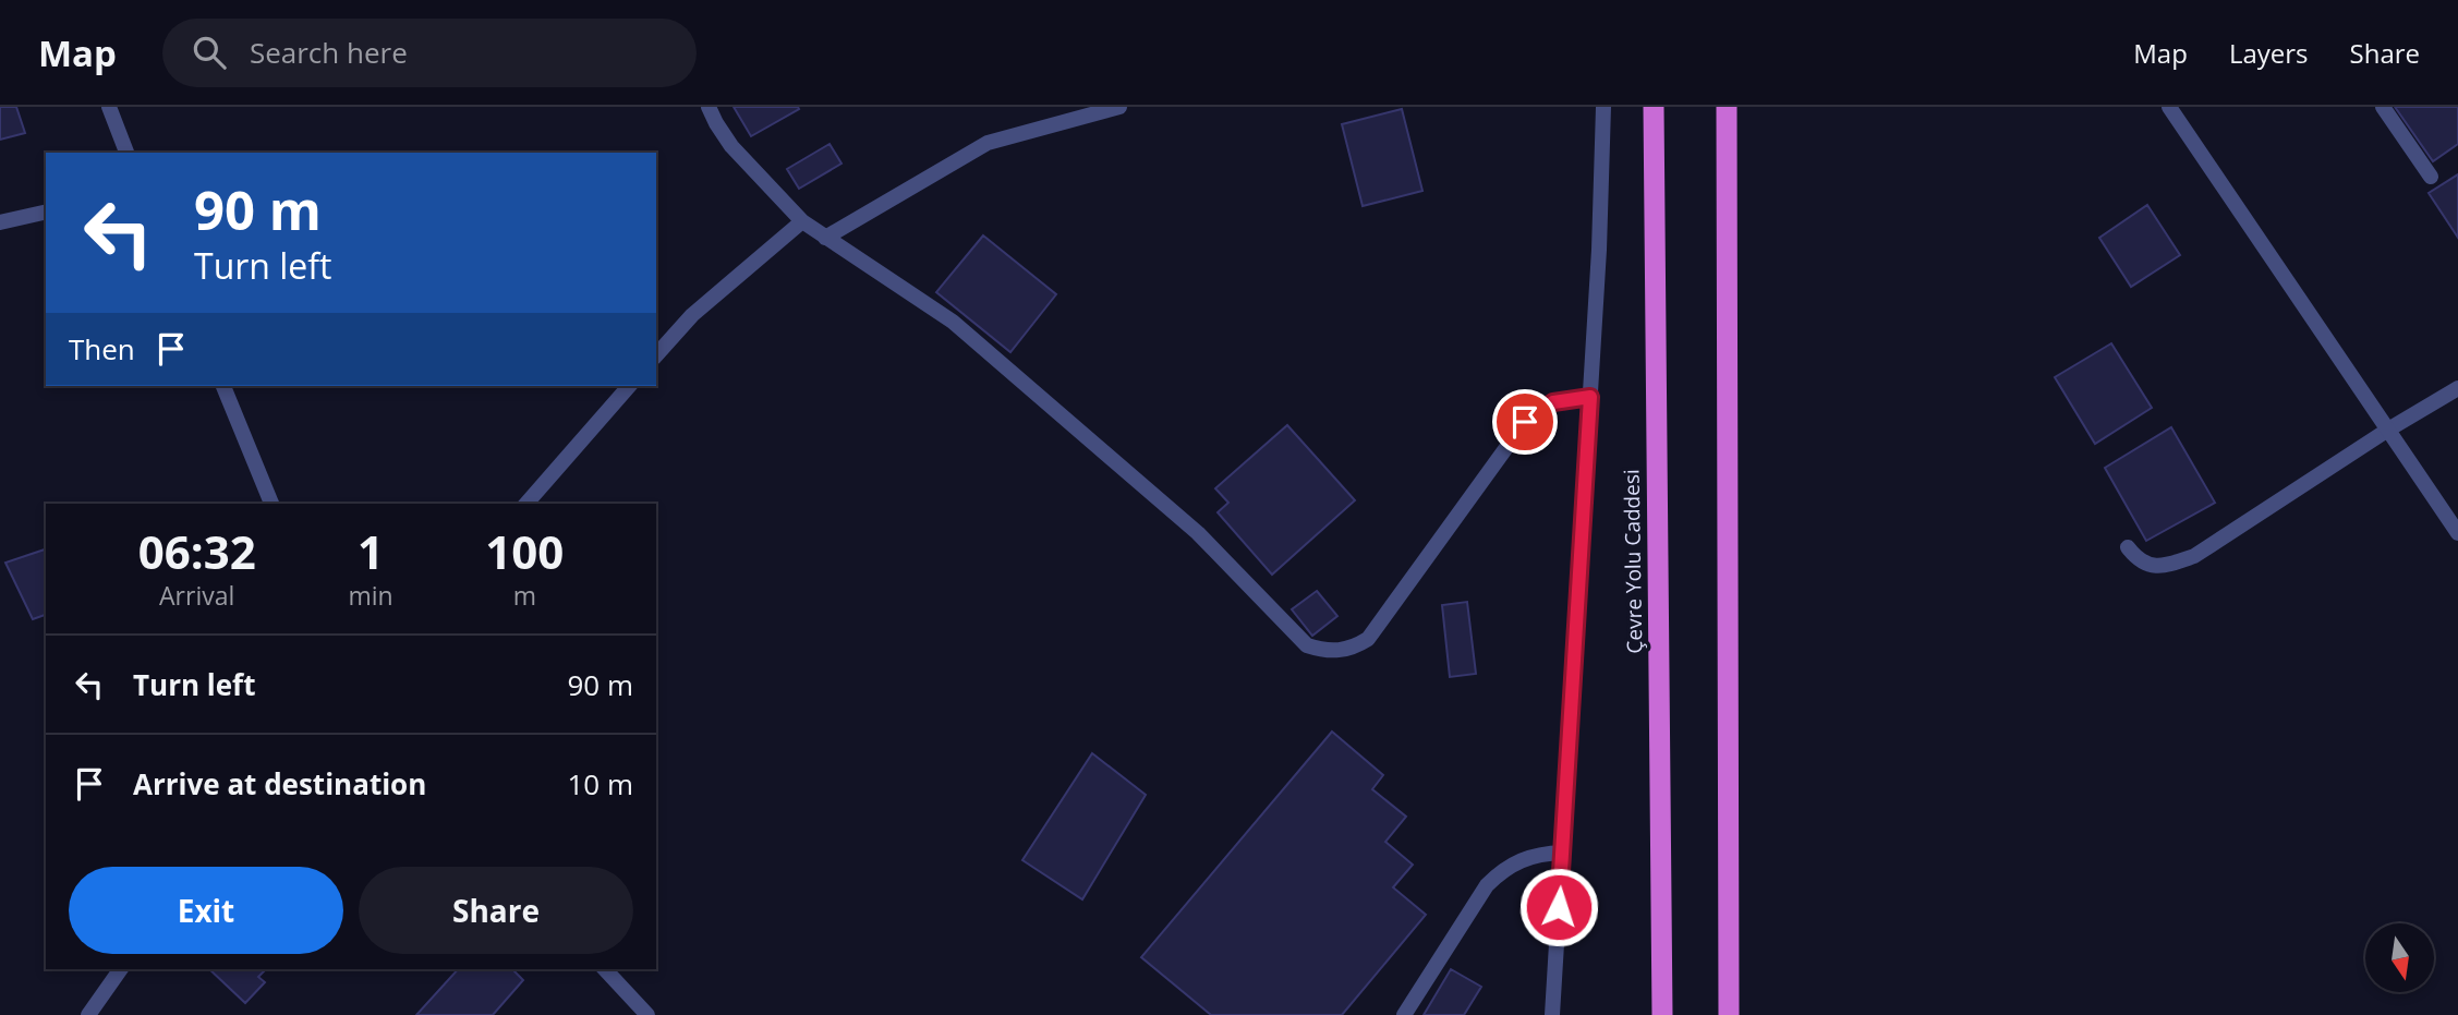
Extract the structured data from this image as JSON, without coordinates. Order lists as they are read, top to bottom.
{
  "streets": {
    "highway": ["Çevre Yolu Caddesi"]
  },
  "north": "bottom",
  "page": {
    "header": "Map",
    "search": "Search here",
    "nav": ["Map", "Layers", "Share"],
    "turn": ["90 m", "Turn left"],
    "then": "Then",
    "eta": [
      "06:32",
      "Arrival",
      "1",
      "min",
      "100",
      "m"
    ],
    "list": [
      {
        "name": "Turn left",
        "value": "90 m"
      },
      {
        "name": "Arrive at destination",
        "value": "10 m"
      }
    ],
    "buttons": ["Exit", "Share"]
  }
}
